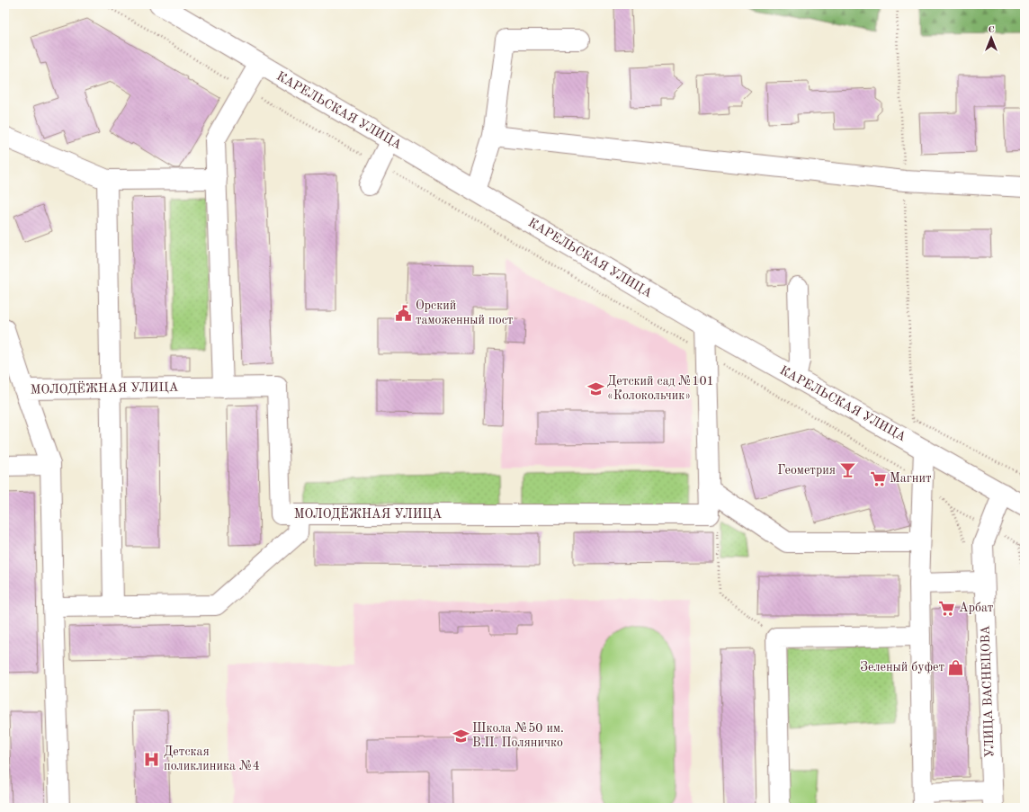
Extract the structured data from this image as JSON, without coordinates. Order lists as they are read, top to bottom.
{
  "streets": {
    "street": ["КАРЕЛЬСКАЯ УЛИЦА", "МОЛОДЁЖНАЯ УЛИЦА", "УЛИЦА ВАСНЕЦОВА"]
  },
  "crossings": [
    ["КАРЕЛЬСКАЯ УЛИЦА", "УЛИЦА ВАСНЕЦОВА"]
  ],
  "places": {
    "public building": ["Орский таможенный пост"],
    "school or university": ["Детский сад №101 «Колокольчик»", "Школа №50 им. В.П. Поляничко"],
    "bar": ["Геометрия"],
    "supermarket": ["Магнит", "Арбат"],
    "shop": ["Зеленый буфет"],
    "hospital": ["Детская поликлиника №4"]
  },
  "north": "top"
}
